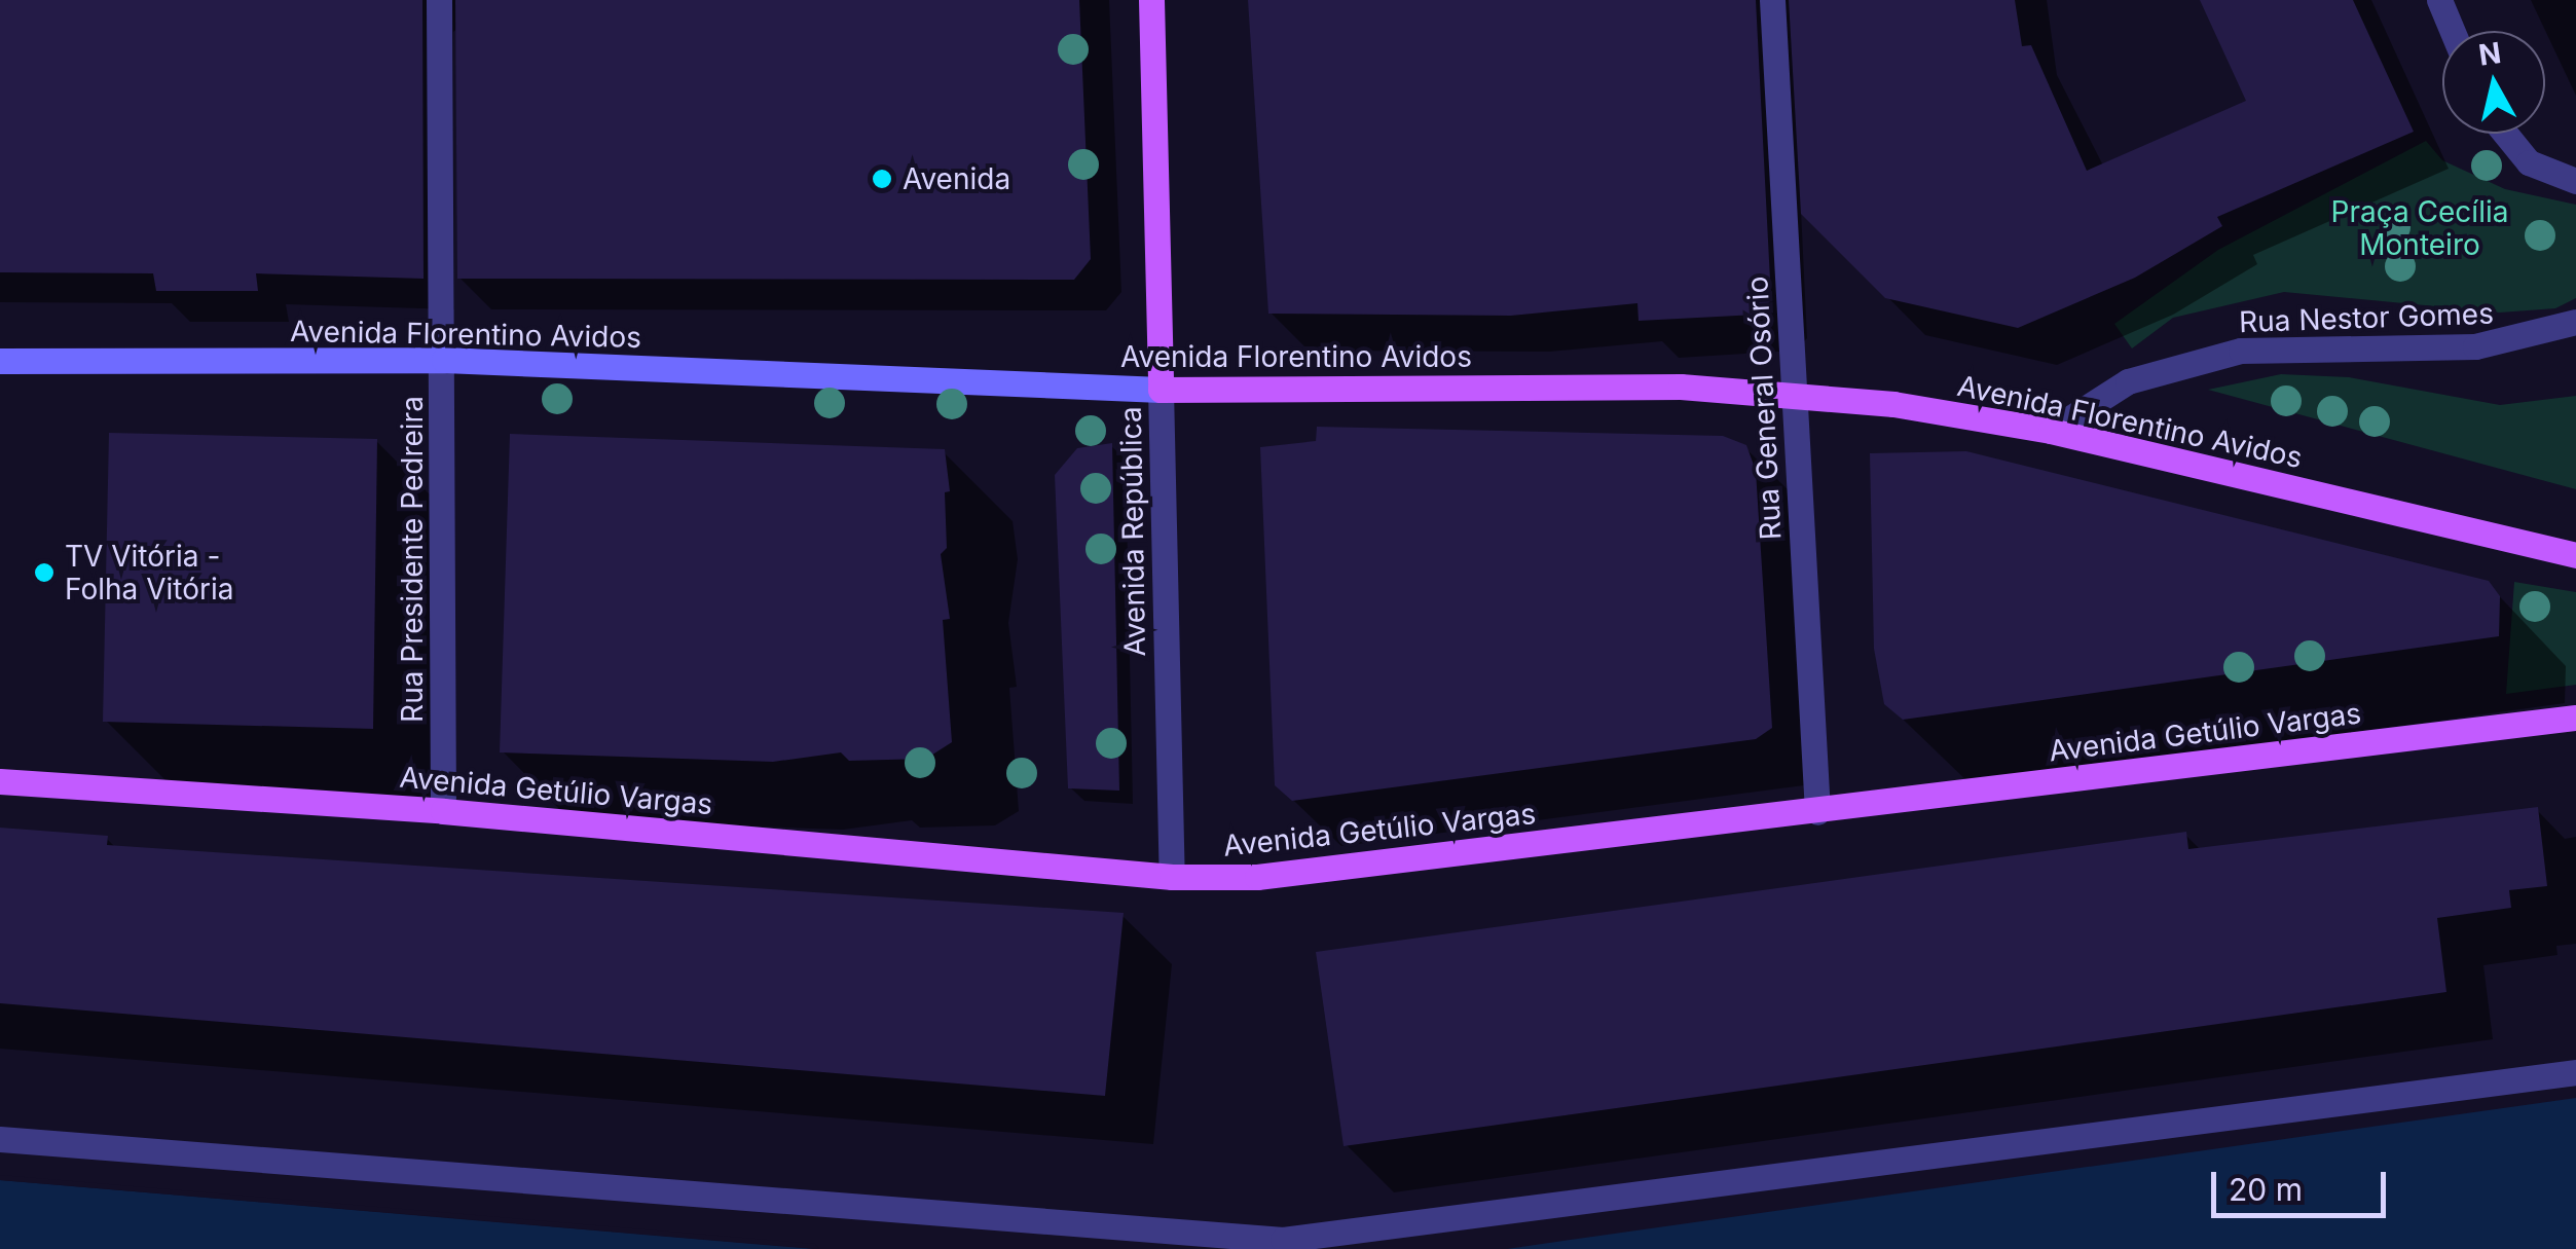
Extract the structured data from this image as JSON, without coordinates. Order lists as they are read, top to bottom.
{
  "streets": {
    "main road": ["Avenida Florentino Avidos", "Avenida República", "Avenida Getúlio Vargas"],
    "street": ["Rua Nestor Gomes", "Rua General Osório", "Rua Presidente Pedreira"]
  },
  "crossings": [
    ["Rua Nestor Gomes", "Avenida Florentino Avidos"],
    ["Avenida Florentino Avidos", "Rua General Osório"],
    ["Avenida Florentino Avidos", "Avenida República"],
    ["Avenida Florentino Avidos", "Rua Presidente Pedreira"],
    ["Rua General Osório", "Avenida Getúlio Vargas"],
    ["Avenida República", "Avenida Getúlio Vargas"],
    ["Rua Presidente Pedreira", "Avenida Getúlio Vargas"]
  ],
  "parks": ["Praça Cecília Monteiro"],
  "places": ["Avenida", "TV Vitória - Folha Vitória"],
  "scale_bar": "20 m",
  "north": "top"
}
